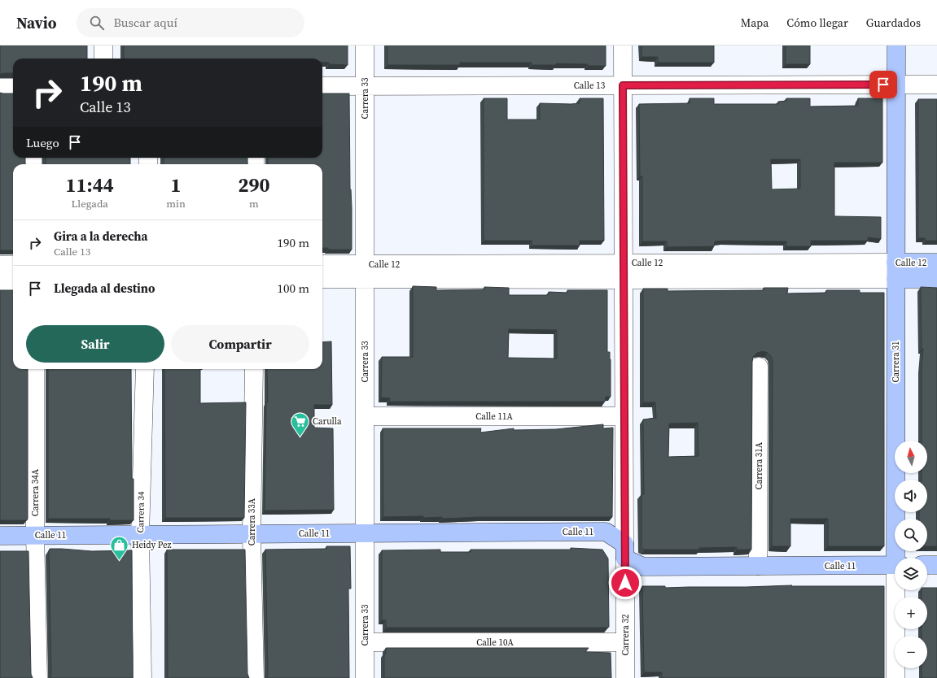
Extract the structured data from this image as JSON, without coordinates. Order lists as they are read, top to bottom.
{
  "streets": {
    "street": [
      "Calle 13",
      "Carrera 33",
      "Calle 12",
      "Carrera 31",
      "Calle 11A",
      "Carrera 31A",
      "Carrera 34A",
      "Carrera 34",
      "Carrera 33A",
      "Calle 11",
      "Carrera 32",
      "Calle 10A"
    ]
  },
  "crossings": [
    ["Calle 13", "Carrera 33"],
    ["Calle 13", "Carrera 31"],
    ["Calle 13", "Carrera 32"],
    ["Carrera 33", "Calle 12"],
    ["Carrera 33", "Calle 11A"],
    ["Carrera 33", "Calle 11"],
    ["Carrera 33", "Calle 10A"],
    ["Calle 12", "Carrera 31"],
    ["Calle 12", "Carrera 32"],
    ["Calle 11A", "Carrera 32"],
    ["Carrera 31A", "Calle 11"],
    ["Carrera 34A", "Calle 11"],
    ["Carrera 34", "Calle 11"],
    ["Carrera 33A", "Calle 11"],
    ["Calle 11", "Carrera 32"],
    ["Carrera 32", "Calle 10A"]
  ],
  "places": {
    "supermarket": ["Carulla"],
    "shop": ["Heidy Pez"]
  },
  "north": "top",
  "page": {
    "header": "Navio",
    "search": "Buscar aquí",
    "nav": ["Mapa", "Cómo llegar", "Guardados"],
    "turn": ["190 m", "Calle 13"],
    "then": "Luego",
    "eta": [
      "11:44",
      "Llegada",
      "1",
      "min",
      "290",
      "m"
    ],
    "list": [
      {
        "name": "Gira a la derecha",
        "note": "Calle 13",
        "value": "190 m"
      },
      {
        "name": "Llegada al destino",
        "value": "100 m"
      }
    ],
    "buttons": ["Salir", "Compartir"],
    "map_buttons": ["+", "−"]
  }
}
